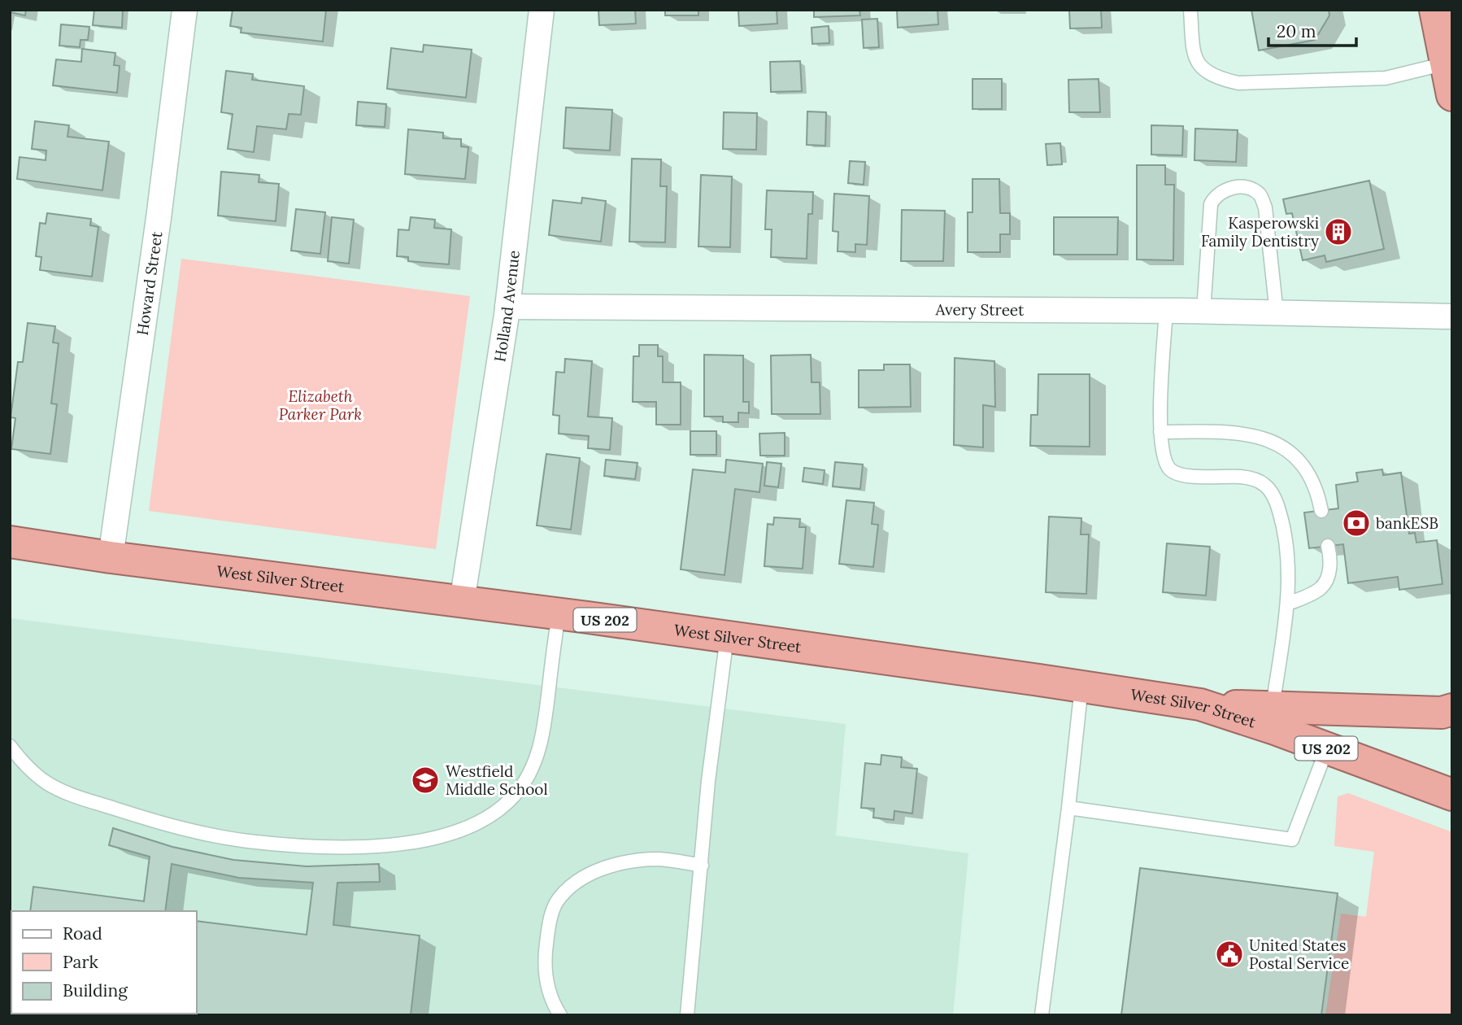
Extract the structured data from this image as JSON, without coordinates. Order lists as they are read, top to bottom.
{
  "streets": {
    "highway": ["West Silver Street", "US 202"],
    "street": ["Howard Street", "Holland Avenue", "Avery Street"]
  },
  "crossings": [
    ["Howard Street", "West Silver Street"],
    ["Holland Avenue", "Avery Street"],
    ["Holland Avenue", "West Silver Street"]
  ],
  "parks": ["Elizabeth Parker Park"],
  "places": {
    "building": ["Kasperowski Family Dentistry"],
    "bank": ["bankESB"],
    "school or university": ["Westfield Middle School"],
    "public building": ["United States Postal Service"]
  },
  "legend": ["Road", "Park", "Building"],
  "scale_bar": "20 m"
}
